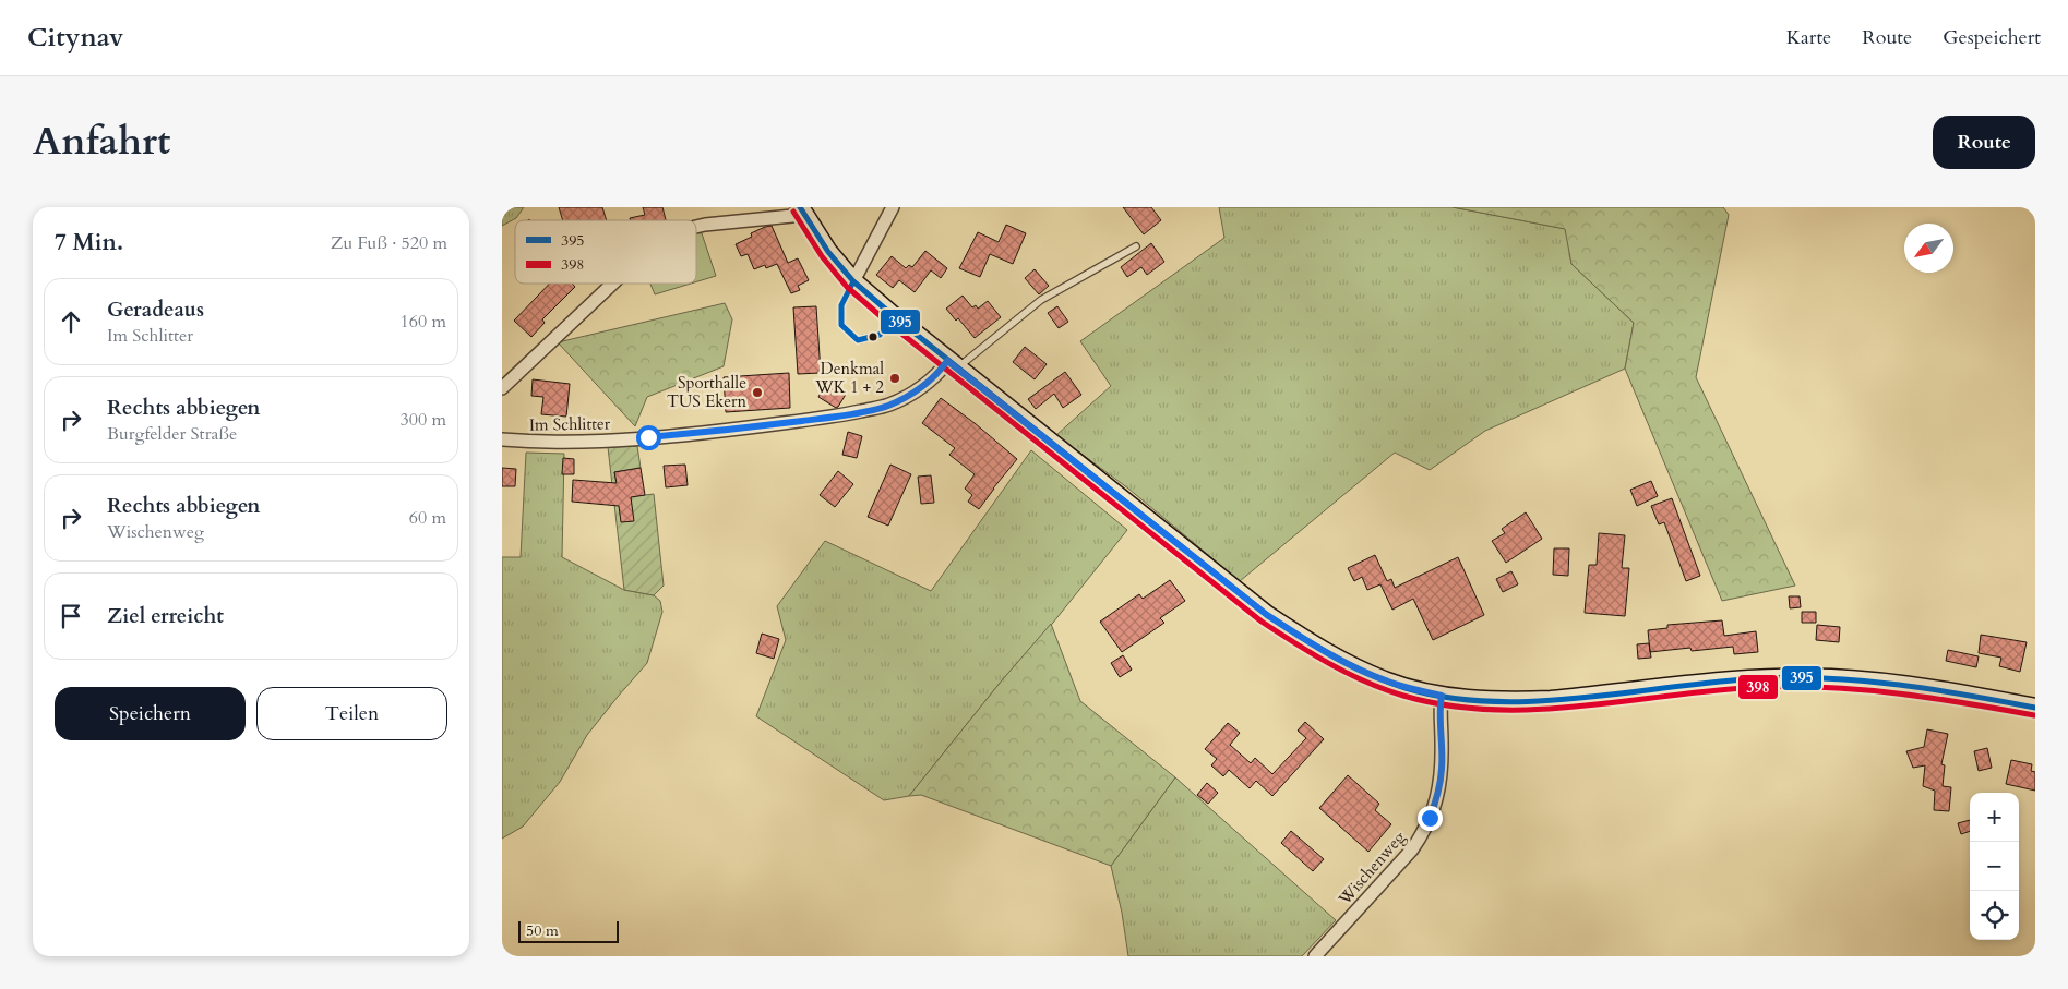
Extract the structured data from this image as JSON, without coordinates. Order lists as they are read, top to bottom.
{
  "streets": {
    "street": ["Im Schlitter", "Wischenweg"]
  },
  "places": ["Denkmal WK 1 + 2", "Sporthalle TUS Ekern"],
  "lines": ["transit line 395", "transit line 398"],
  "legend": ["395", "398"],
  "scale_bar": "50 m",
  "north": "bottom left",
  "page": {
    "header": "Citynav",
    "nav": ["Karte", "Route", "Gespeichert"],
    "title": "Anfahrt",
    "buttons": [
      "Route",
      ["Speichern", "Teilen"]
    ],
    "heading": ["7 Min.", "Zu Fuß · 520 m"],
    "list": [
      ["Geradeaus", "Im Schlitter", "160 m"],
      ["Rechts abbiegen", "Burgfelder Straße", "300 m"],
      ["Rechts abbiegen", "Wischenweg", "60 m"],
      "Ziel erreicht"
    ],
    "map_buttons": ["+", "−"],
    "scale": "50 m"
  }
}
